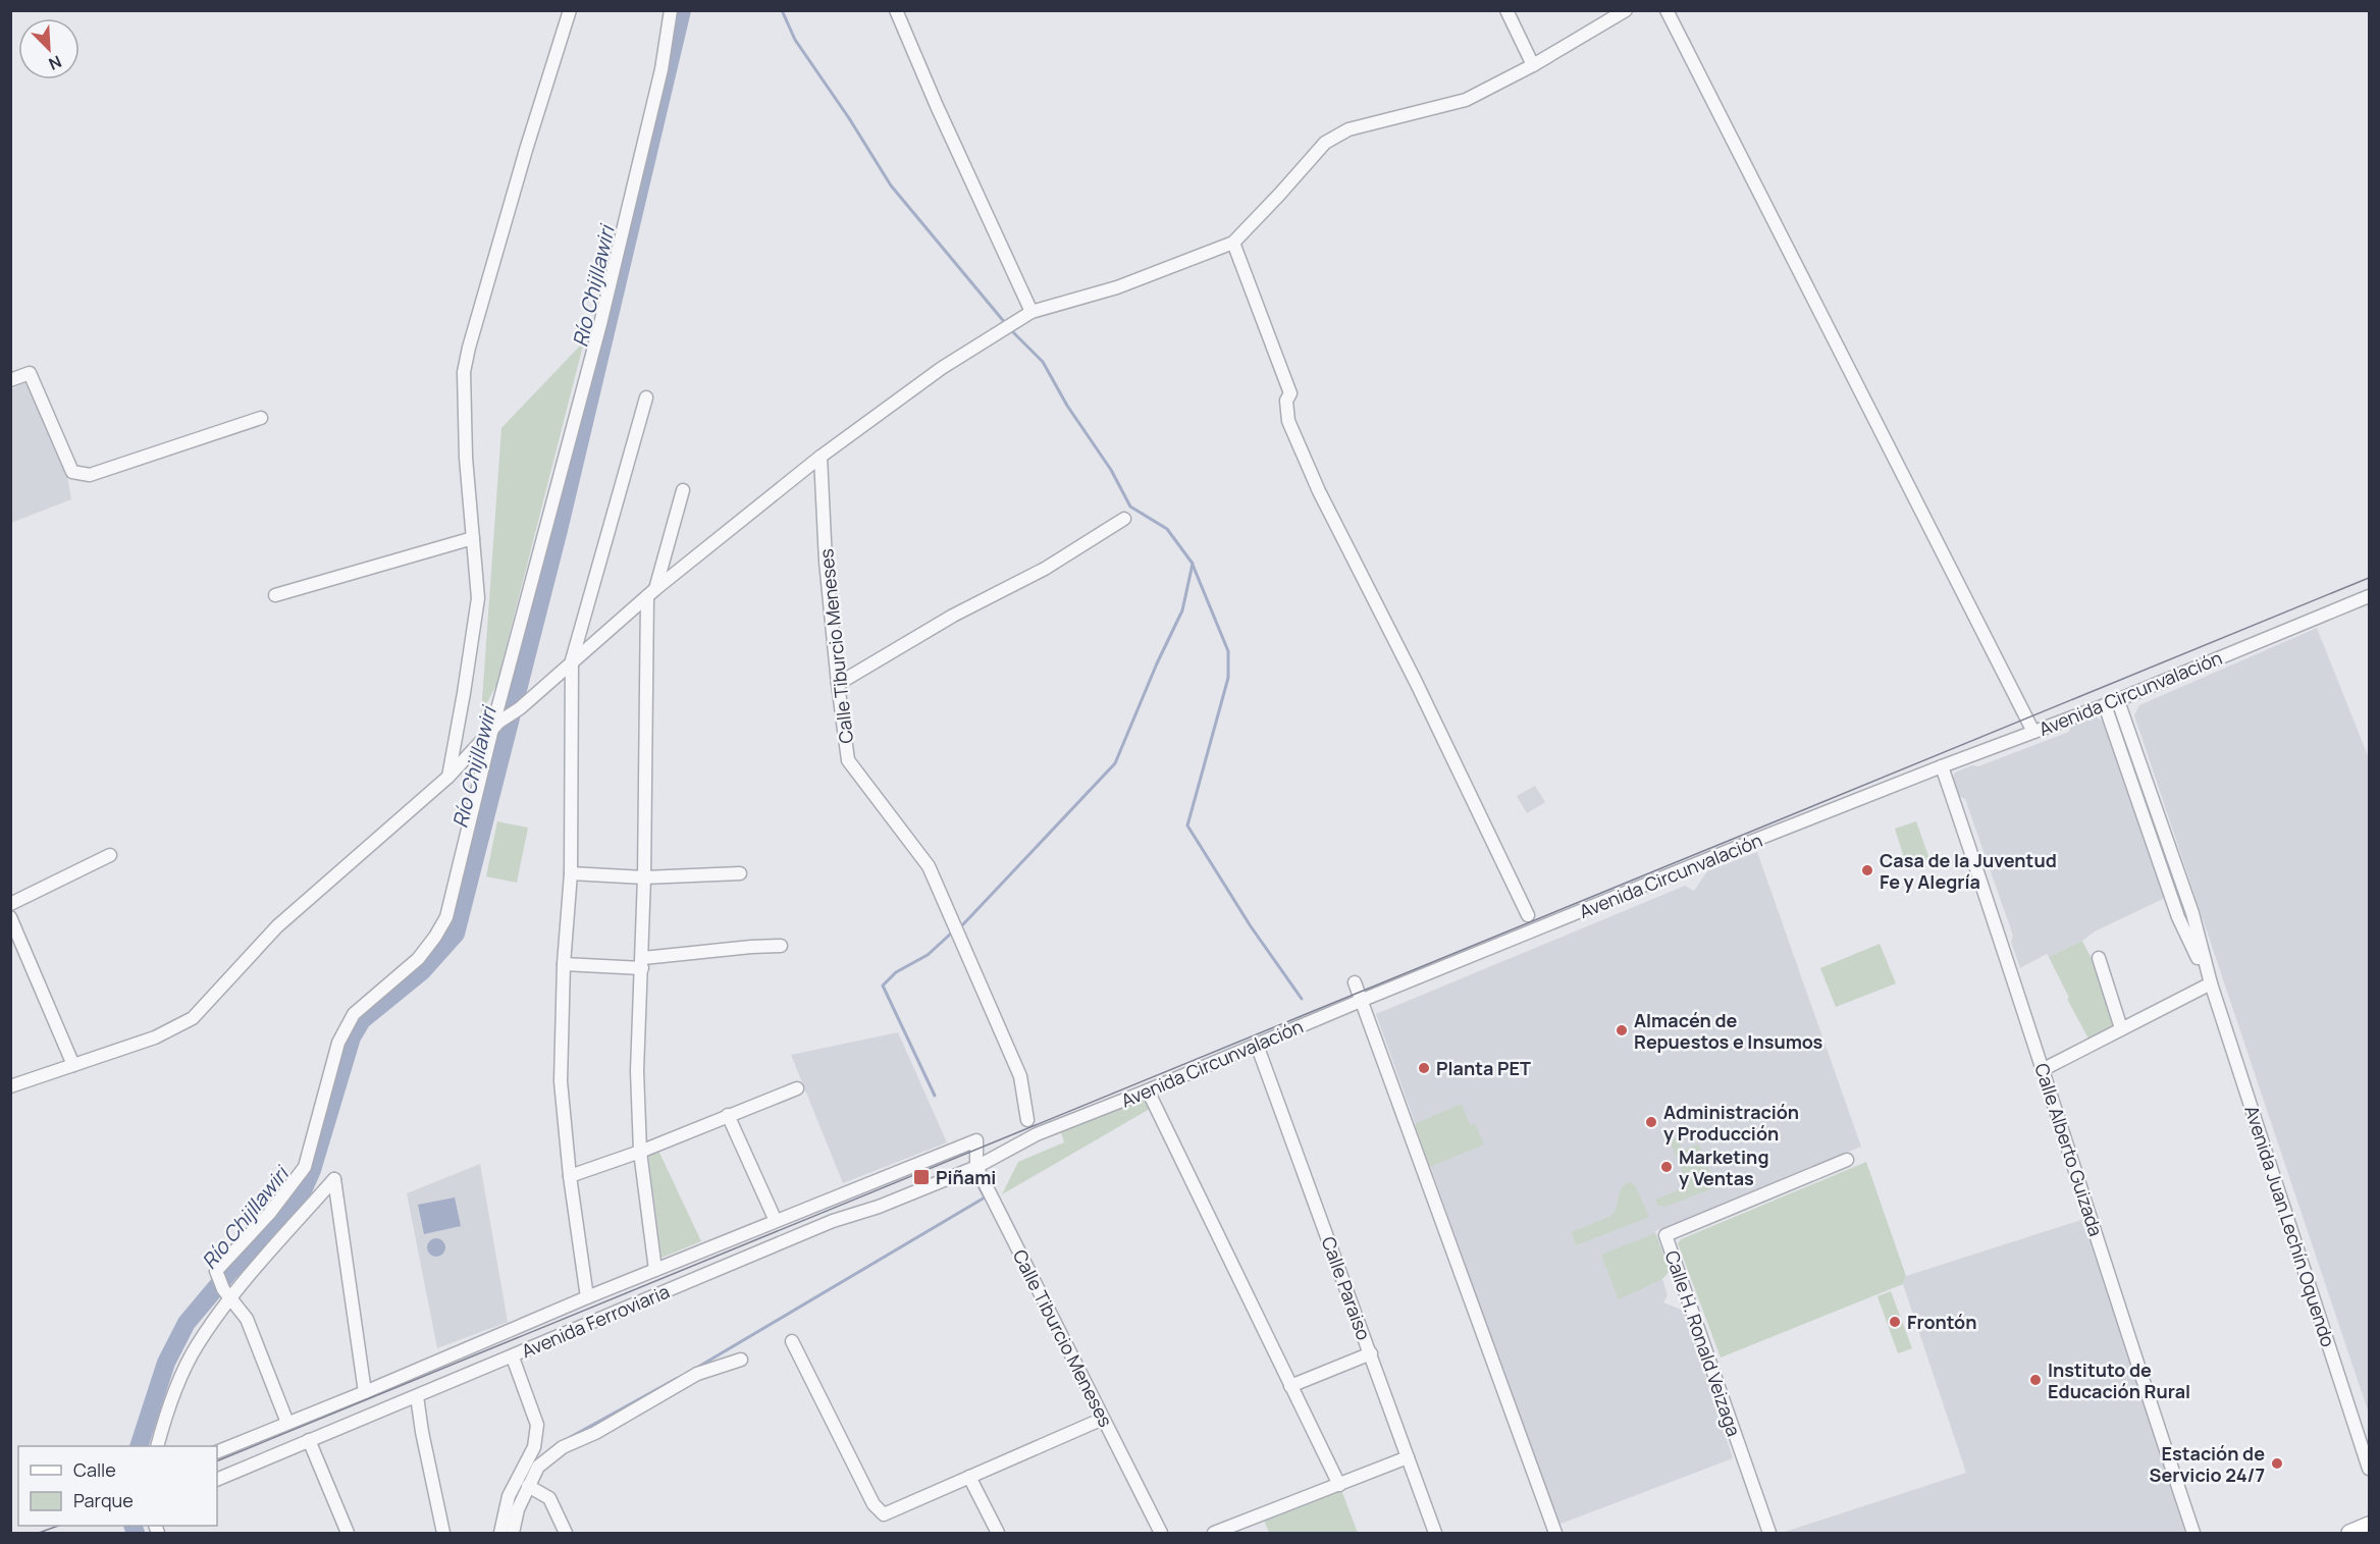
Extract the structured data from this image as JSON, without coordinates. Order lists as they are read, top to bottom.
{
  "streets": {
    "street": [
      "Calle Tiburcio Meneses",
      "Avenida Circunvalación",
      "Calle Alberto Guizada",
      "Avenida Juan Lechín Oquendo",
      "Calle Paraiso",
      "Avenida Ferroviaria",
      "Calle H. Ronald Veizaga"
    ]
  },
  "crossings": [
    ["Calle Tiburcio Meneses", "Avenida Circunvalación"],
    ["Calle Tiburcio Meneses", "Avenida Ferroviaria"],
    ["Avenida Circunvalación", "Calle Alberto Guizada"],
    ["Avenida Circunvalación", "Avenida Juan Lechín Oquendo"],
    ["Avenida Circunvalación", "Calle Paraiso"],
    ["Avenida Circunvalación", "Avenida Ferroviaria"]
  ],
  "water": ["Río Chijllawiri"],
  "places": {
    "other": [
      "Casa de la Juventud Fe y Alegría",
      "Almacén de Repuestos e Insumos",
      "Planta PET",
      "Administración y Producción",
      "Marketing y Ventas",
      "Frontón",
      "Instituto de Educación Rural",
      "Estación de Servicio 24/7"
    ],
    "transit": ["Piñami"]
  },
  "legend": ["Calle", "Parque"],
  "north": "bottom right"
}
